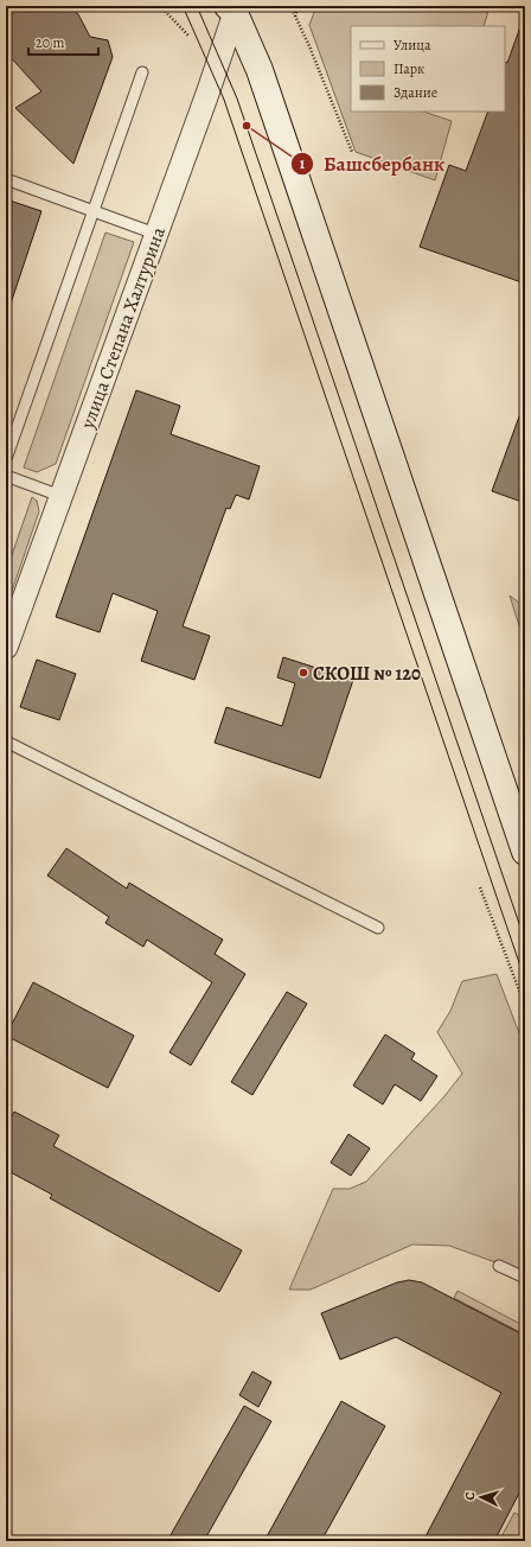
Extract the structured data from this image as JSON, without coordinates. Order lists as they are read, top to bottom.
{
  "streets": {
    "street": ["улица Степана Халтурина"]
  },
  "places": ["Башсбербанк", "СКОШ № 120"],
  "legend": ["Улица", "Парк", "Здание"],
  "scale_bar": "20 m",
  "north": "left"
}
